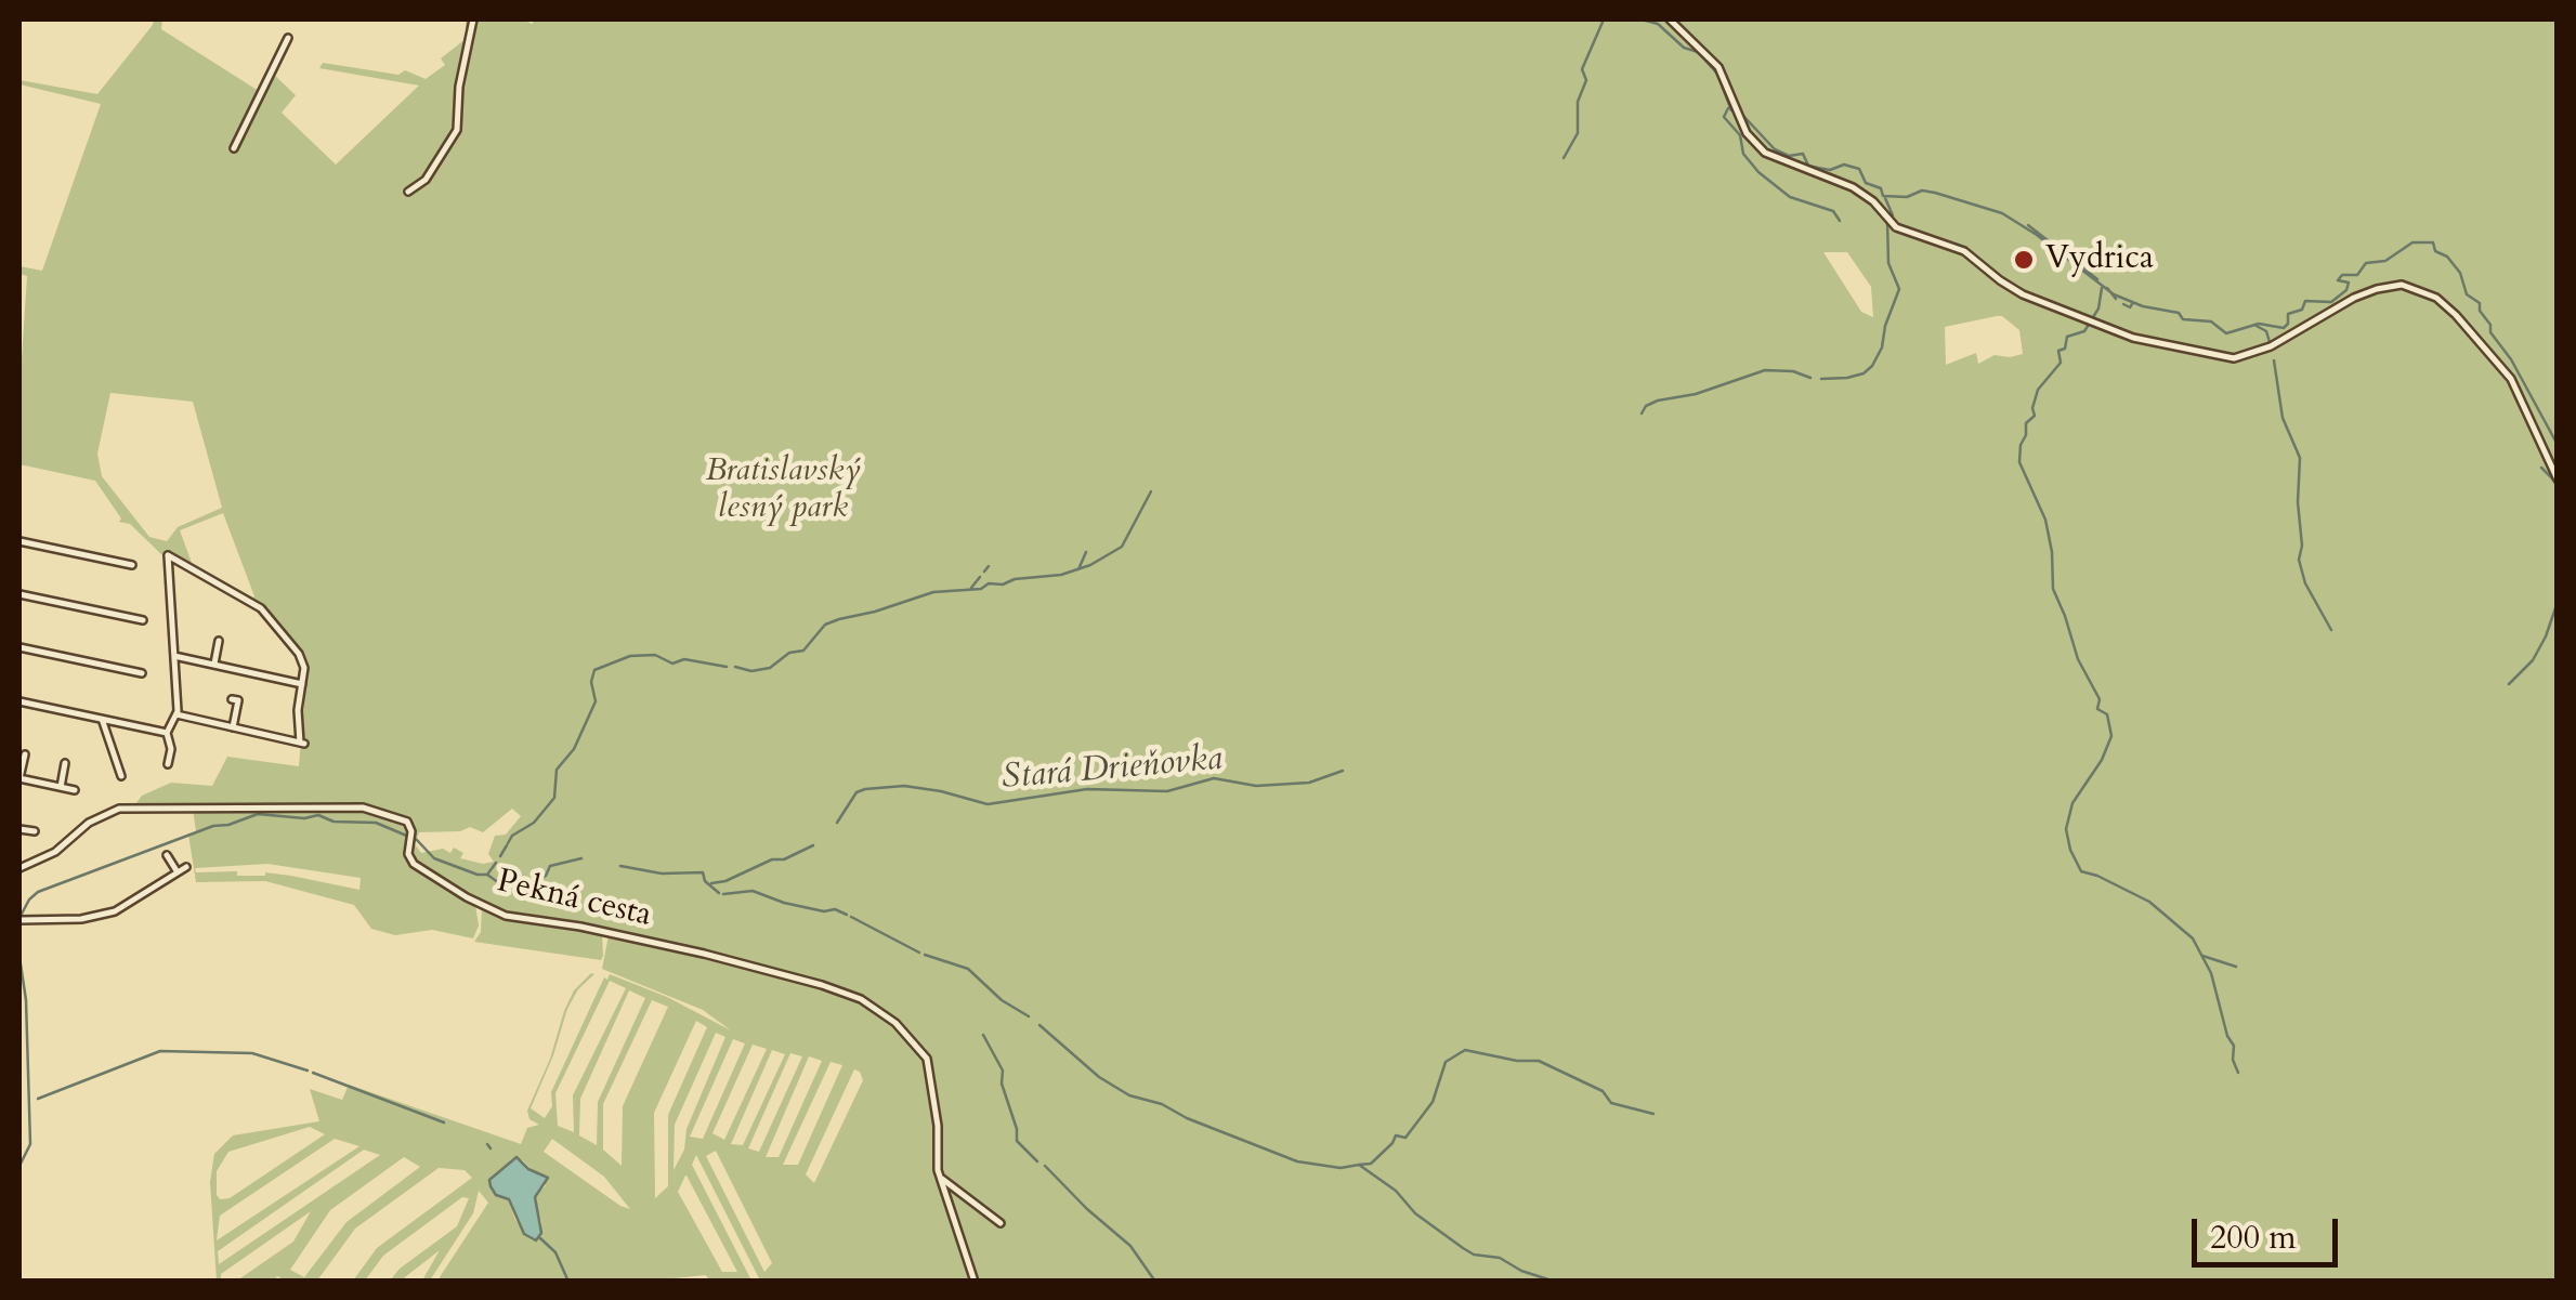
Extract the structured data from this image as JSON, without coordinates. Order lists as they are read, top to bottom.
{
  "streets": {
    "street": ["Pekná cesta"]
  },
  "water": ["Stará Drieňovka"],
  "parks": ["Bratislavský lesný park"],
  "places": ["Vydrica"],
  "scale_bar": "200 m"
}
